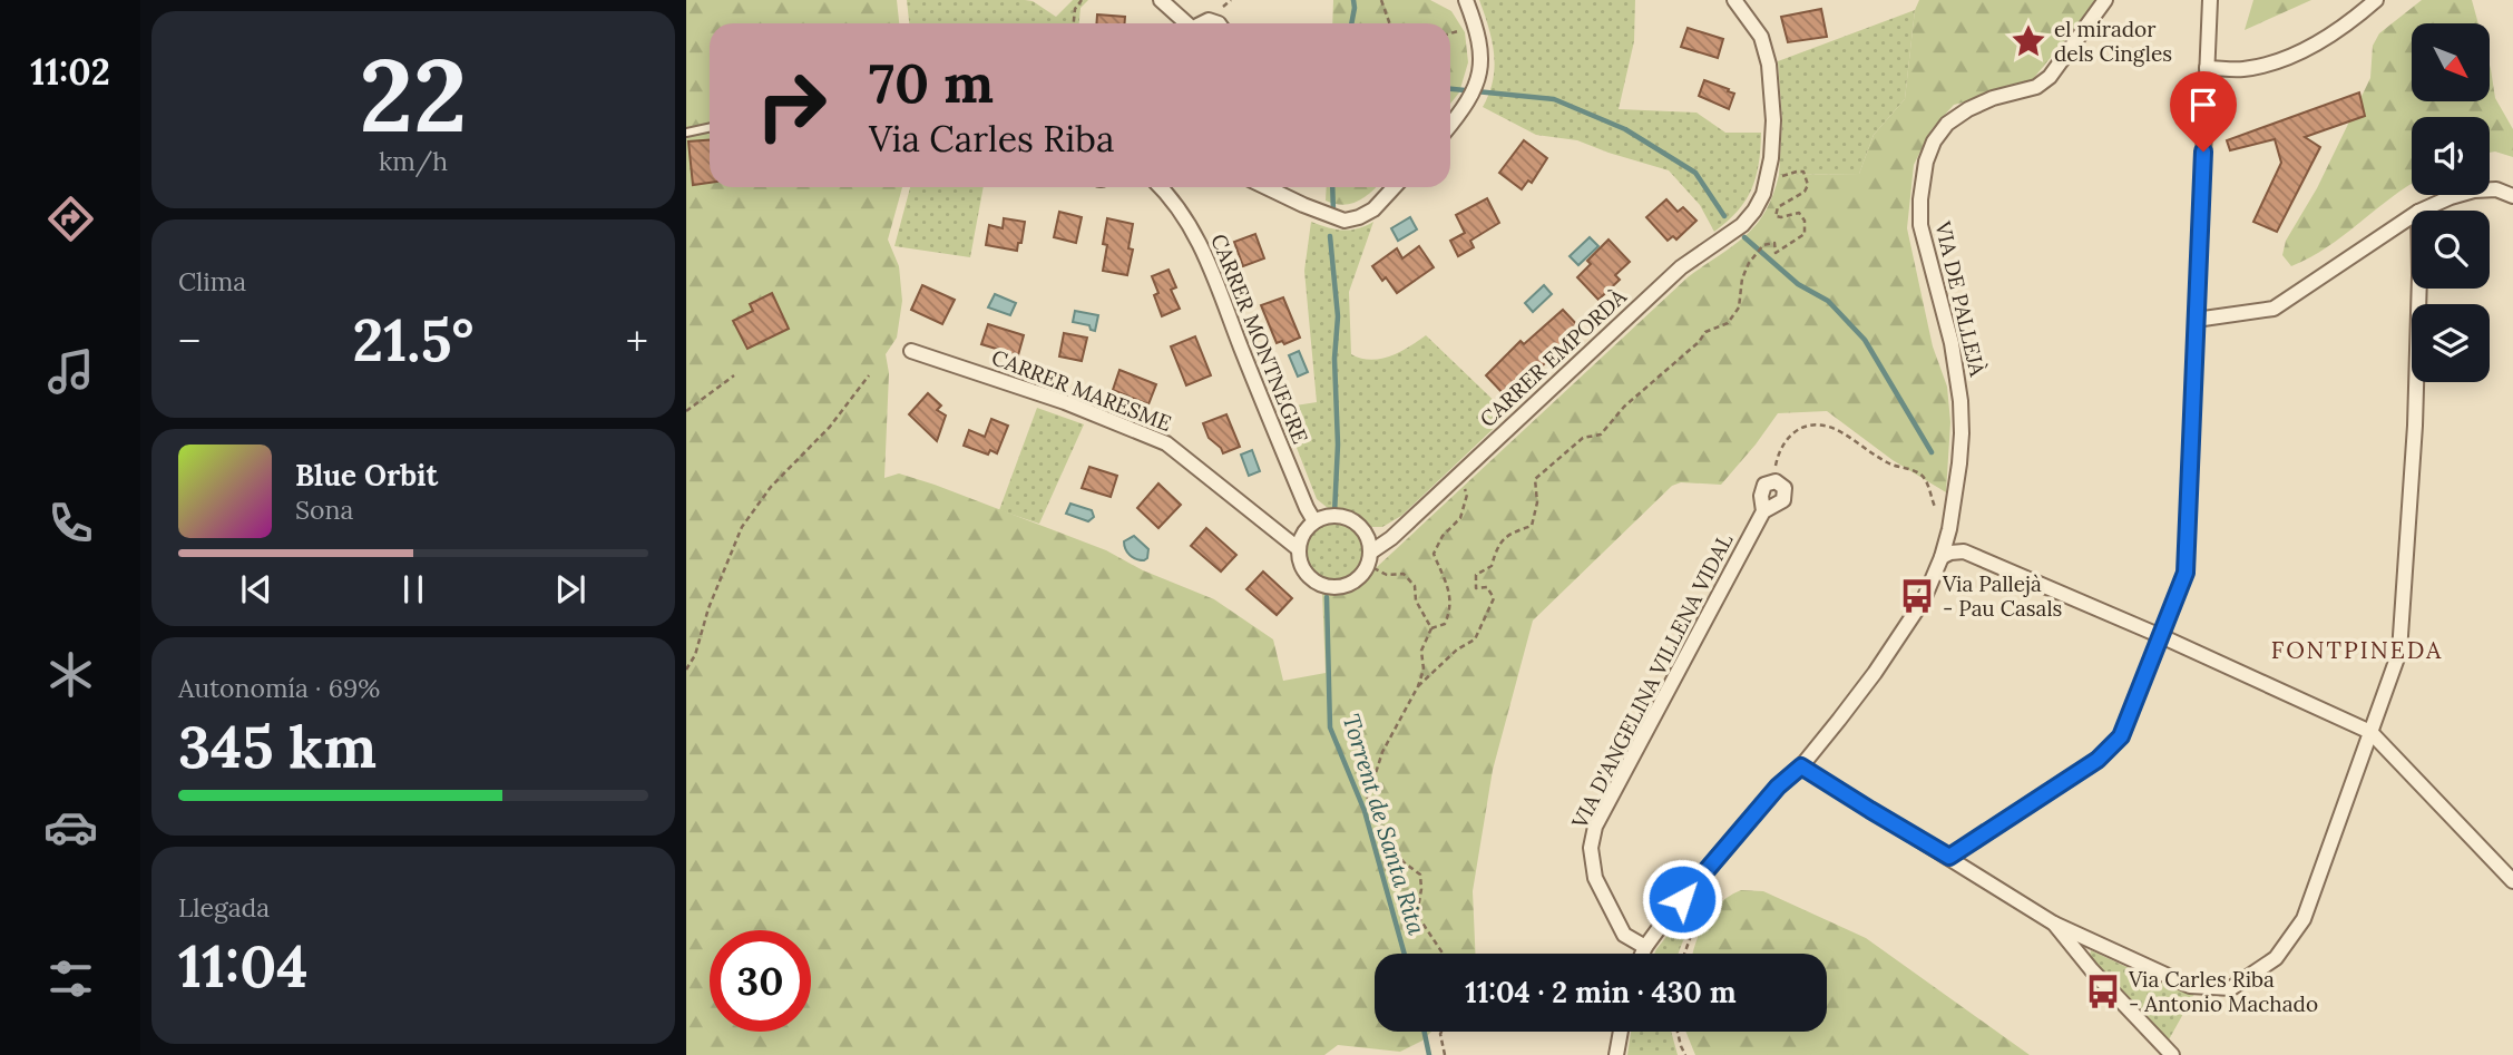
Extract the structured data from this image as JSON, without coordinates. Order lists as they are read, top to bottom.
{
  "streets": {
    "street": [
      "VIA DE PALLEJÀ",
      "CARRER MONTNEGRE",
      "CARRER EMPORDÀ",
      "CARRER MARESME",
      "VIA D'ANGELINA VILLENA VIDAL"
    ]
  },
  "crossings": [
    ["VIA DE PALLEJÀ", "VIA D'ANGELINA VILLENA VIDAL"],
    ["CARRER MONTNEGRE", "CARRER EMPORDÀ"],
    ["CARRER MONTNEGRE", "CARRER MARESME"],
    ["CARRER EMPORDÀ", "CARRER MARESME"]
  ],
  "districts": ["FONTPINEDA"],
  "water": ["Torrent de Santa Rita"],
  "places": {
    "place": ["el mirador dels Cingles"],
    "bus stop": ["Via Pallejà - Pau Casals", "Via Carles Riba - Antonio Machado"]
  },
  "north": "bottom right",
  "page": {
    "tabs": "11:02",
    "tile": [
      ["22", "km/h"],
      "Clima",
      ["Autonomía · 69%", "345 km"],
      ["Llegada", "11:04"]
    ],
    "turn": ["70 m", "Via Carles Riba"],
    "heat": ["−", "21.5°", "+"],
    "song": ["Blue Orbit", "Sona"],
    "limit": "30",
    "trip": "11:04 · 2 min · 430 m"
  }
}
